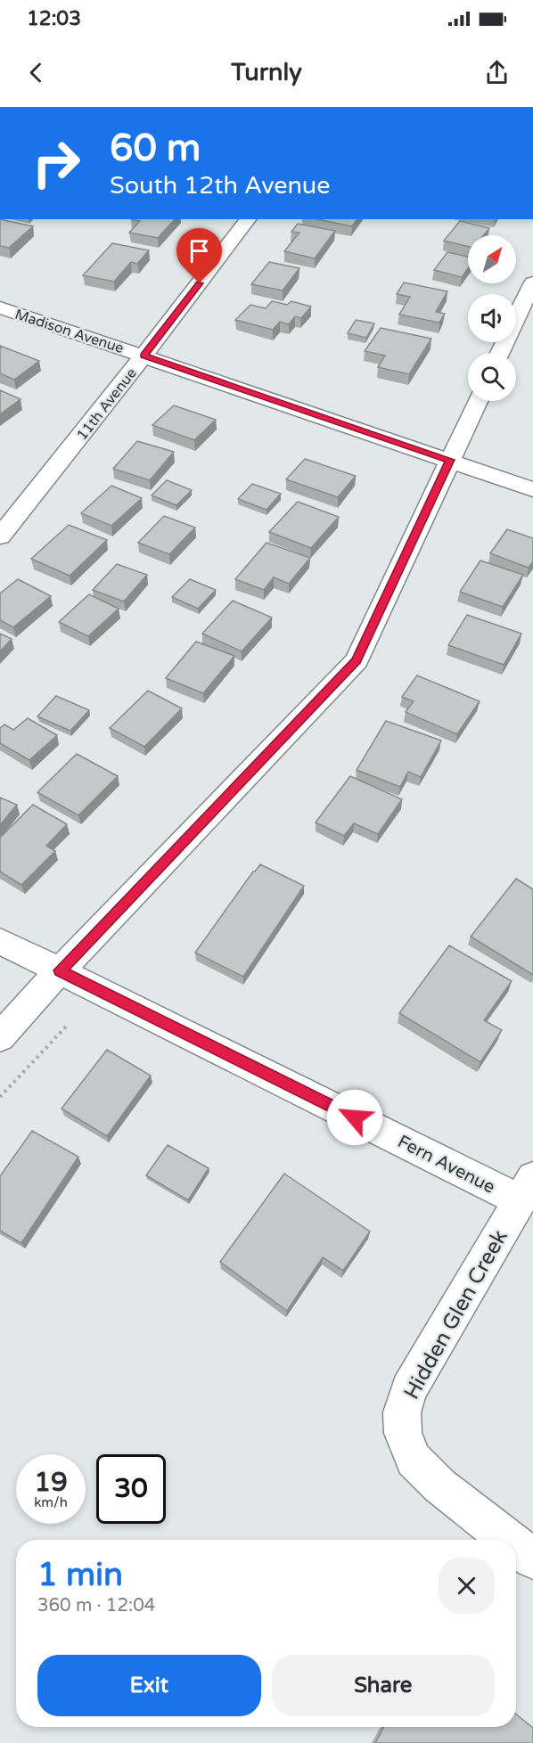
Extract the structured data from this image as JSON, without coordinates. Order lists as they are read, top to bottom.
{
  "streets": {
    "street": [
      "Madison Avenue",
      "11th Avenue",
      "Fern Avenue",
      "Hidden Glen Creek"
    ]
  },
  "crossings": [
    ["Madison Avenue", "11th Avenue"],
    ["Fern Avenue", "Hidden Glen Creek"]
  ],
  "north": "top right",
  "page": {
    "status": "12:03",
    "header": "Turnly",
    "turn": ["60 m", "South 12th Avenue"],
    "speed": "19 km/h",
    "limit": "30",
    "heading": ["1 min", "360 m · 12:04"],
    "buttons": ["Exit", "Share"]
  }
}
